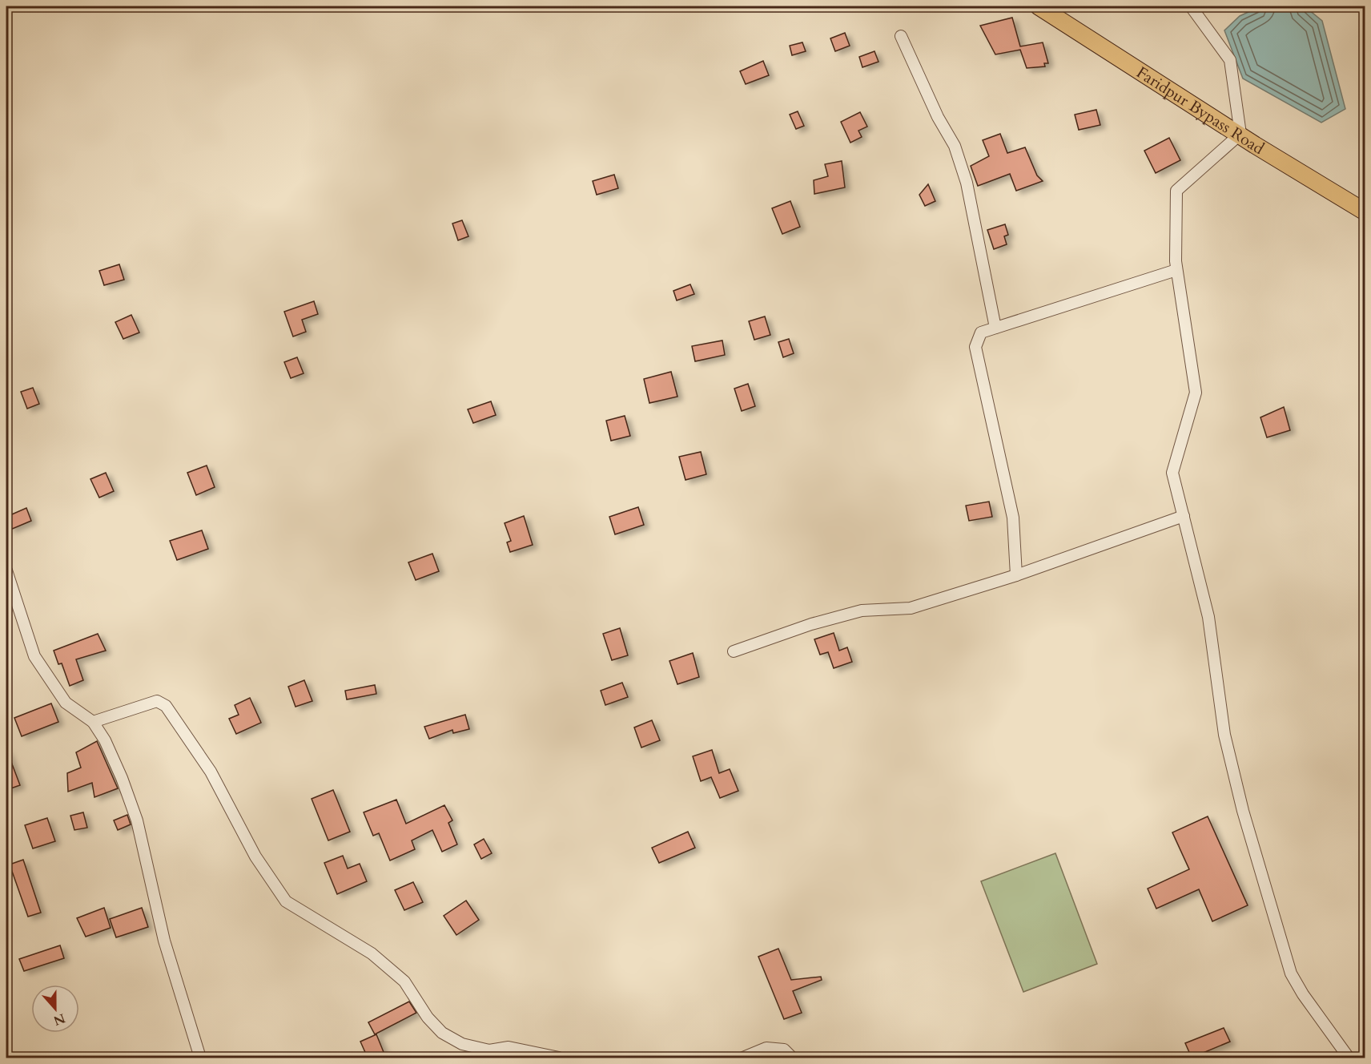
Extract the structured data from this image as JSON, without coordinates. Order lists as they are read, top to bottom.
{
  "streets": {
    "highway": ["Faridpur Bypass Road"]
  },
  "north": "bottom"
}
